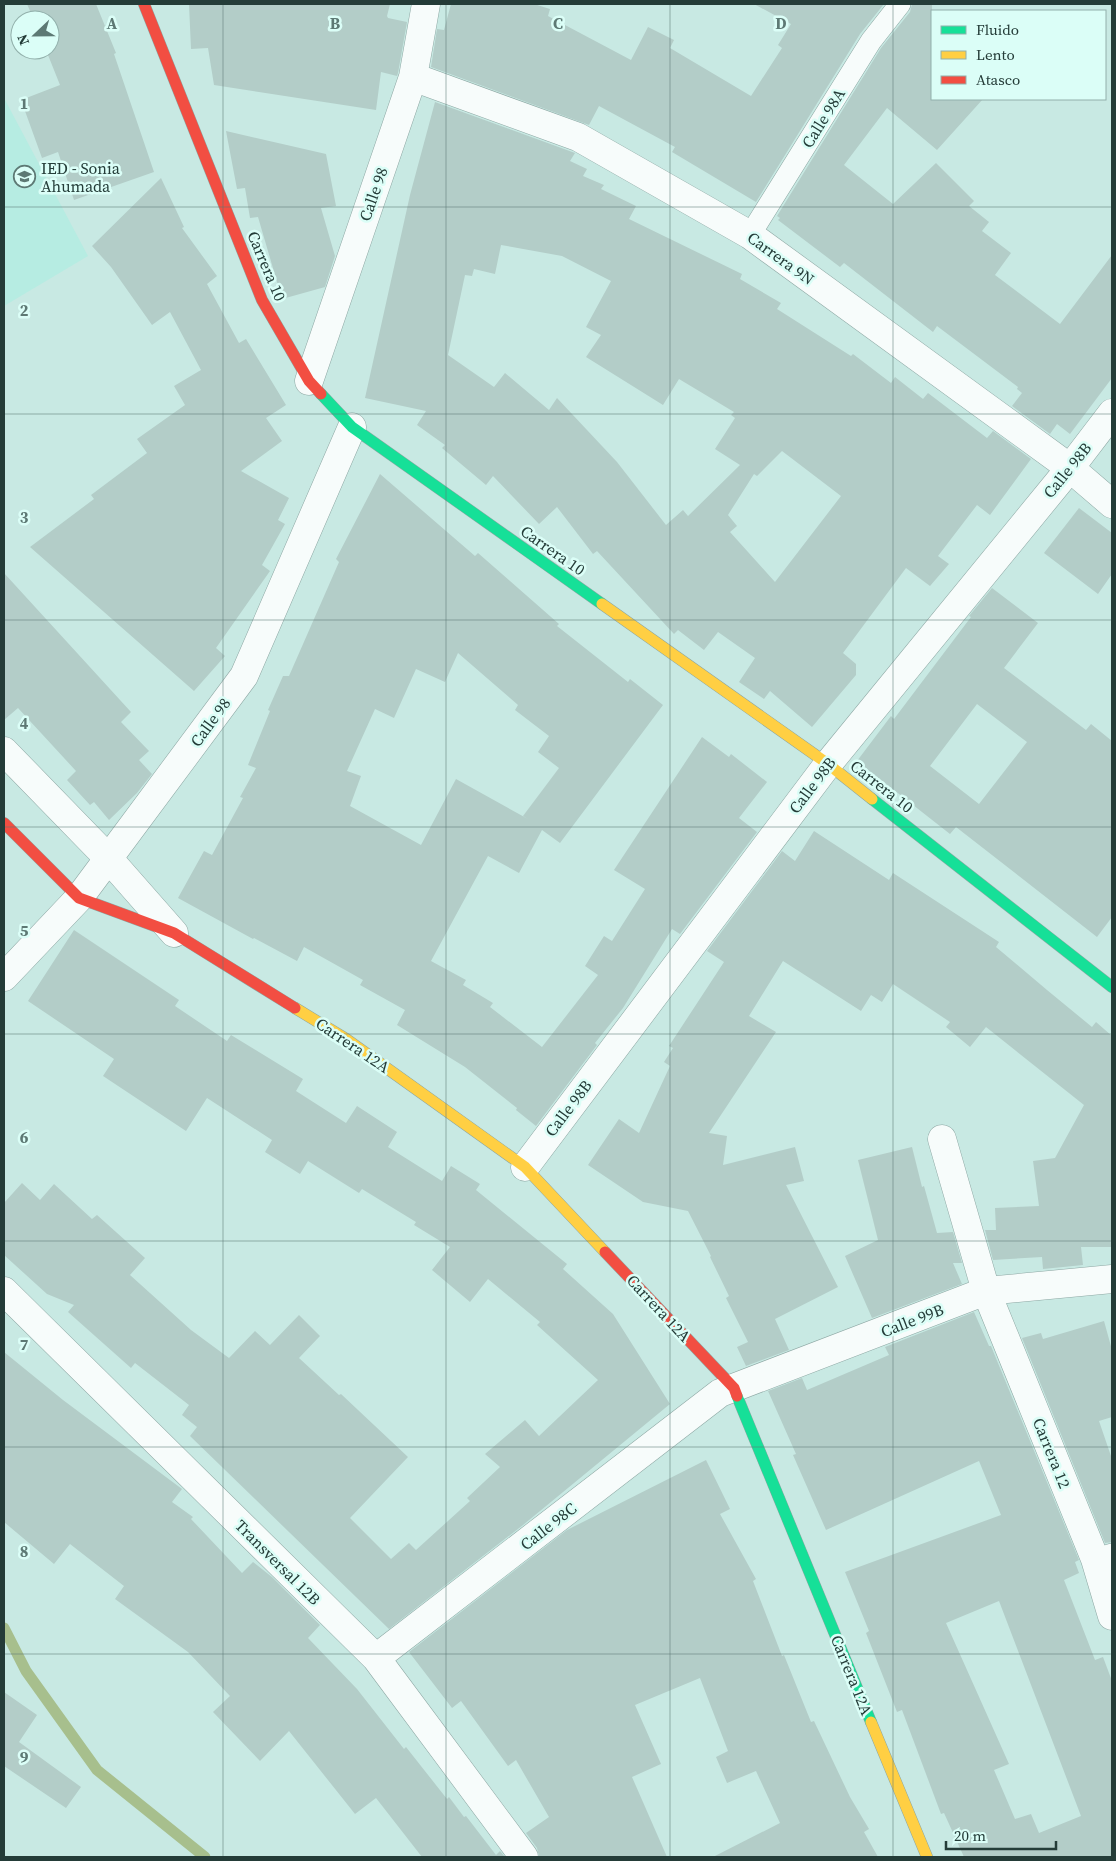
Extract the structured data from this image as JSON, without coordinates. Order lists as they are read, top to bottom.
{
  "streets": {
    "street": [
      "Calle 98",
      "Carrera 9N",
      "Carrera 10",
      "Calle 98B",
      "Carrera 12A",
      "Calle 99B",
      "Carrera 12",
      "Calle 98C",
      "Transversal 12B"
    ],
    "lane": ["Calle 98A"]
  },
  "crossings": [
    ["Calle 98A", "Carrera 9N"],
    ["Calle 98", "Carrera 9N"],
    ["Calle 98", "Carrera 10"],
    ["Calle 98", "Carrera 12A"],
    ["Carrera 9N", "Calle 98B"],
    ["Carrera 10", "Calle 98B"],
    ["Calle 98B", "Carrera 12A"],
    ["Carrera 12A", "Calle 99B"],
    ["Carrera 12A", "Calle 98C"],
    ["Calle 99B", "Carrera 12"],
    ["Calle 99B", "Calle 98C"],
    ["Calle 98C", "Transversal 12B"]
  ],
  "places": {
    "school or university": ["IED - Sonia Ahumada"]
  },
  "legend": ["Fluido", "Lento", "Atasco"],
  "scale_bar": "20 m",
  "north": "left",
  "grid": {
    "columns": [
      "A",
      "B",
      "C",
      "D"
    ],
    "rows": [
      "1",
      "2",
      "3",
      "4",
      "5",
      "6",
      "7",
      "8",
      "9"
    ]
  }
}
